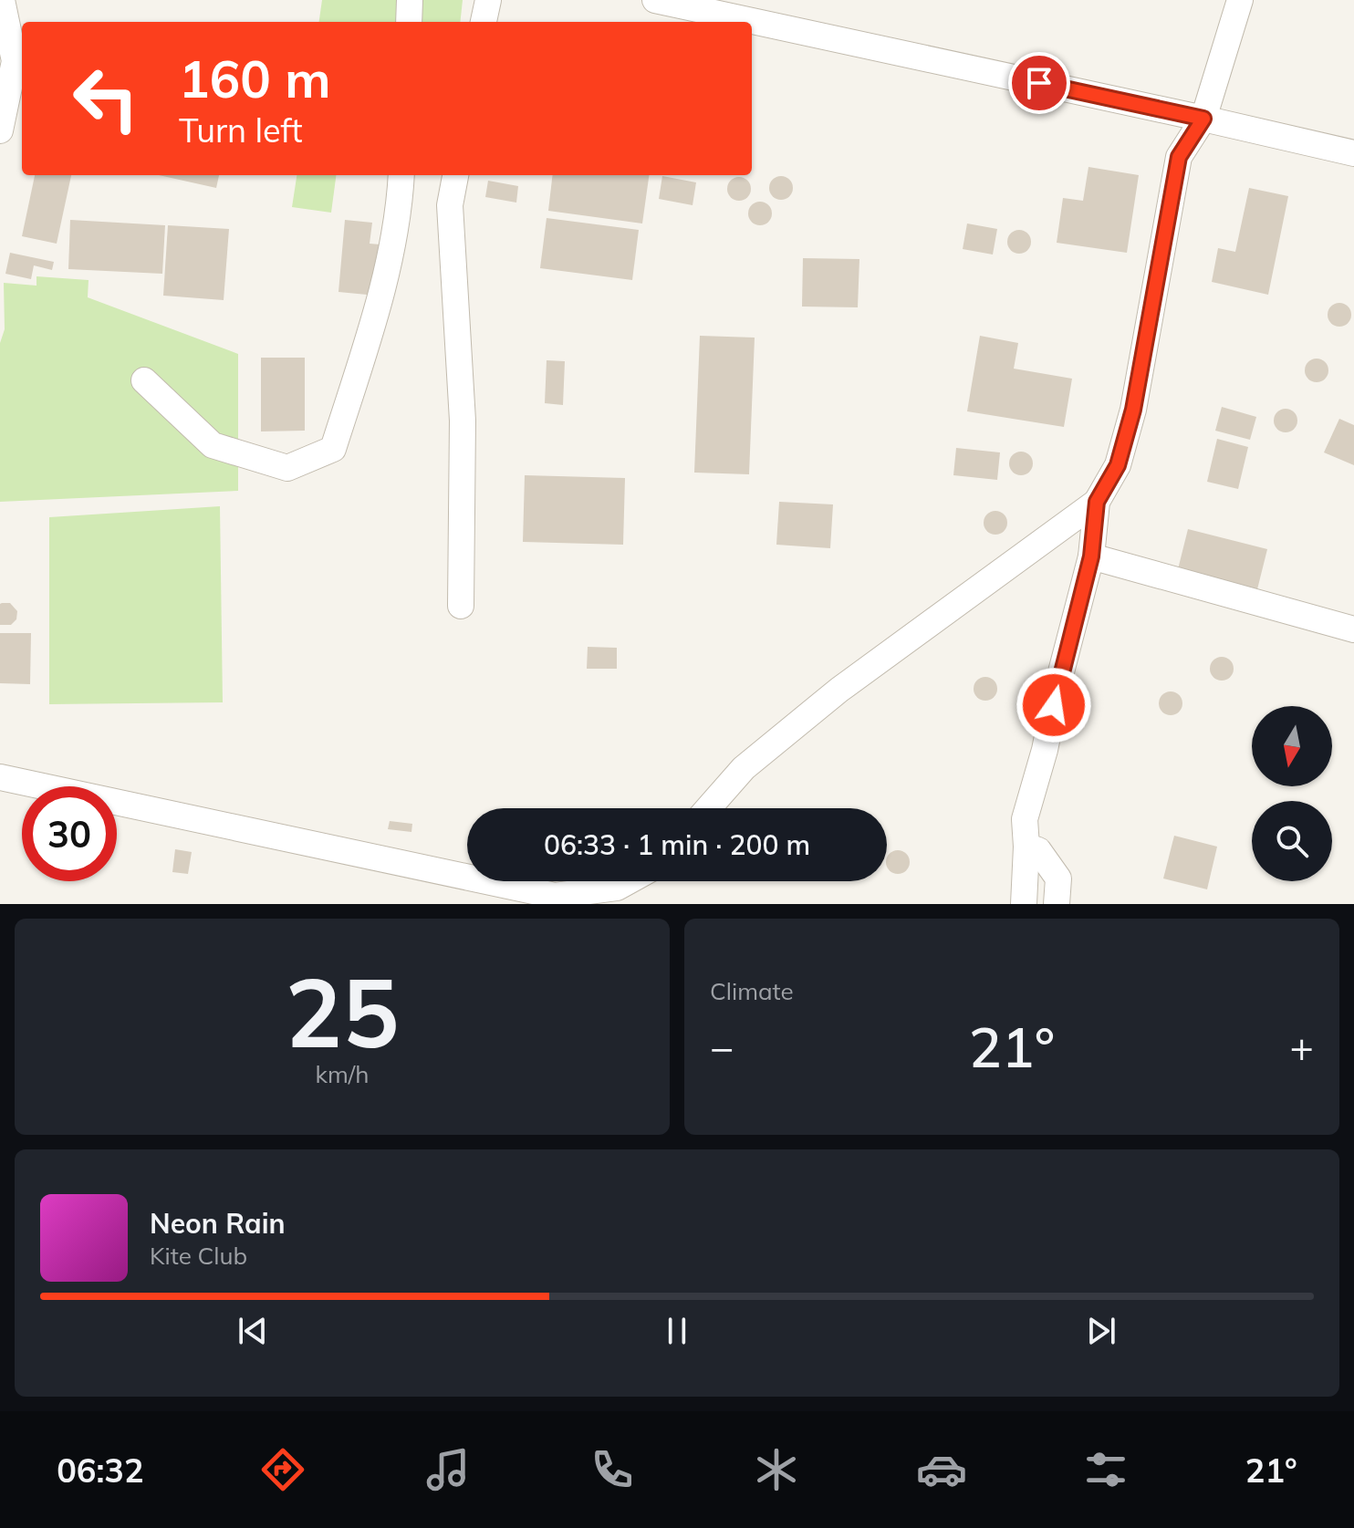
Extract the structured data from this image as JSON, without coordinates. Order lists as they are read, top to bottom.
{
  "north": "bottom",
  "page": {
    "turn": ["160 m", "Turn left"],
    "limit": "30",
    "trip": "06:33 · 1 min · 200 m",
    "tile": [
      ["25", "km/h"],
      "Climate"
    ],
    "heat": ["−", "21°", "+"],
    "song": ["Neon Rain", "Kite Club"],
    "tabs": ["06:32", "21°"]
  }
}
